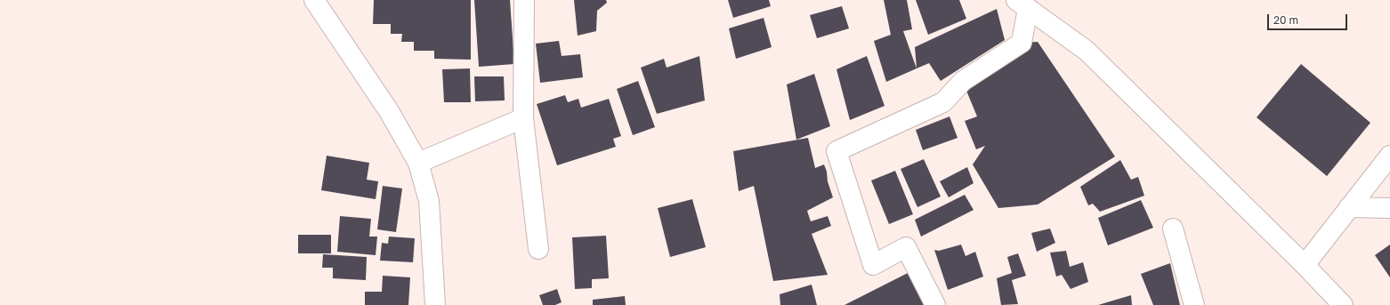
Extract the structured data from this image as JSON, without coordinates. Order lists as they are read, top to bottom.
{
  "scale_bar": "20 m"
}
